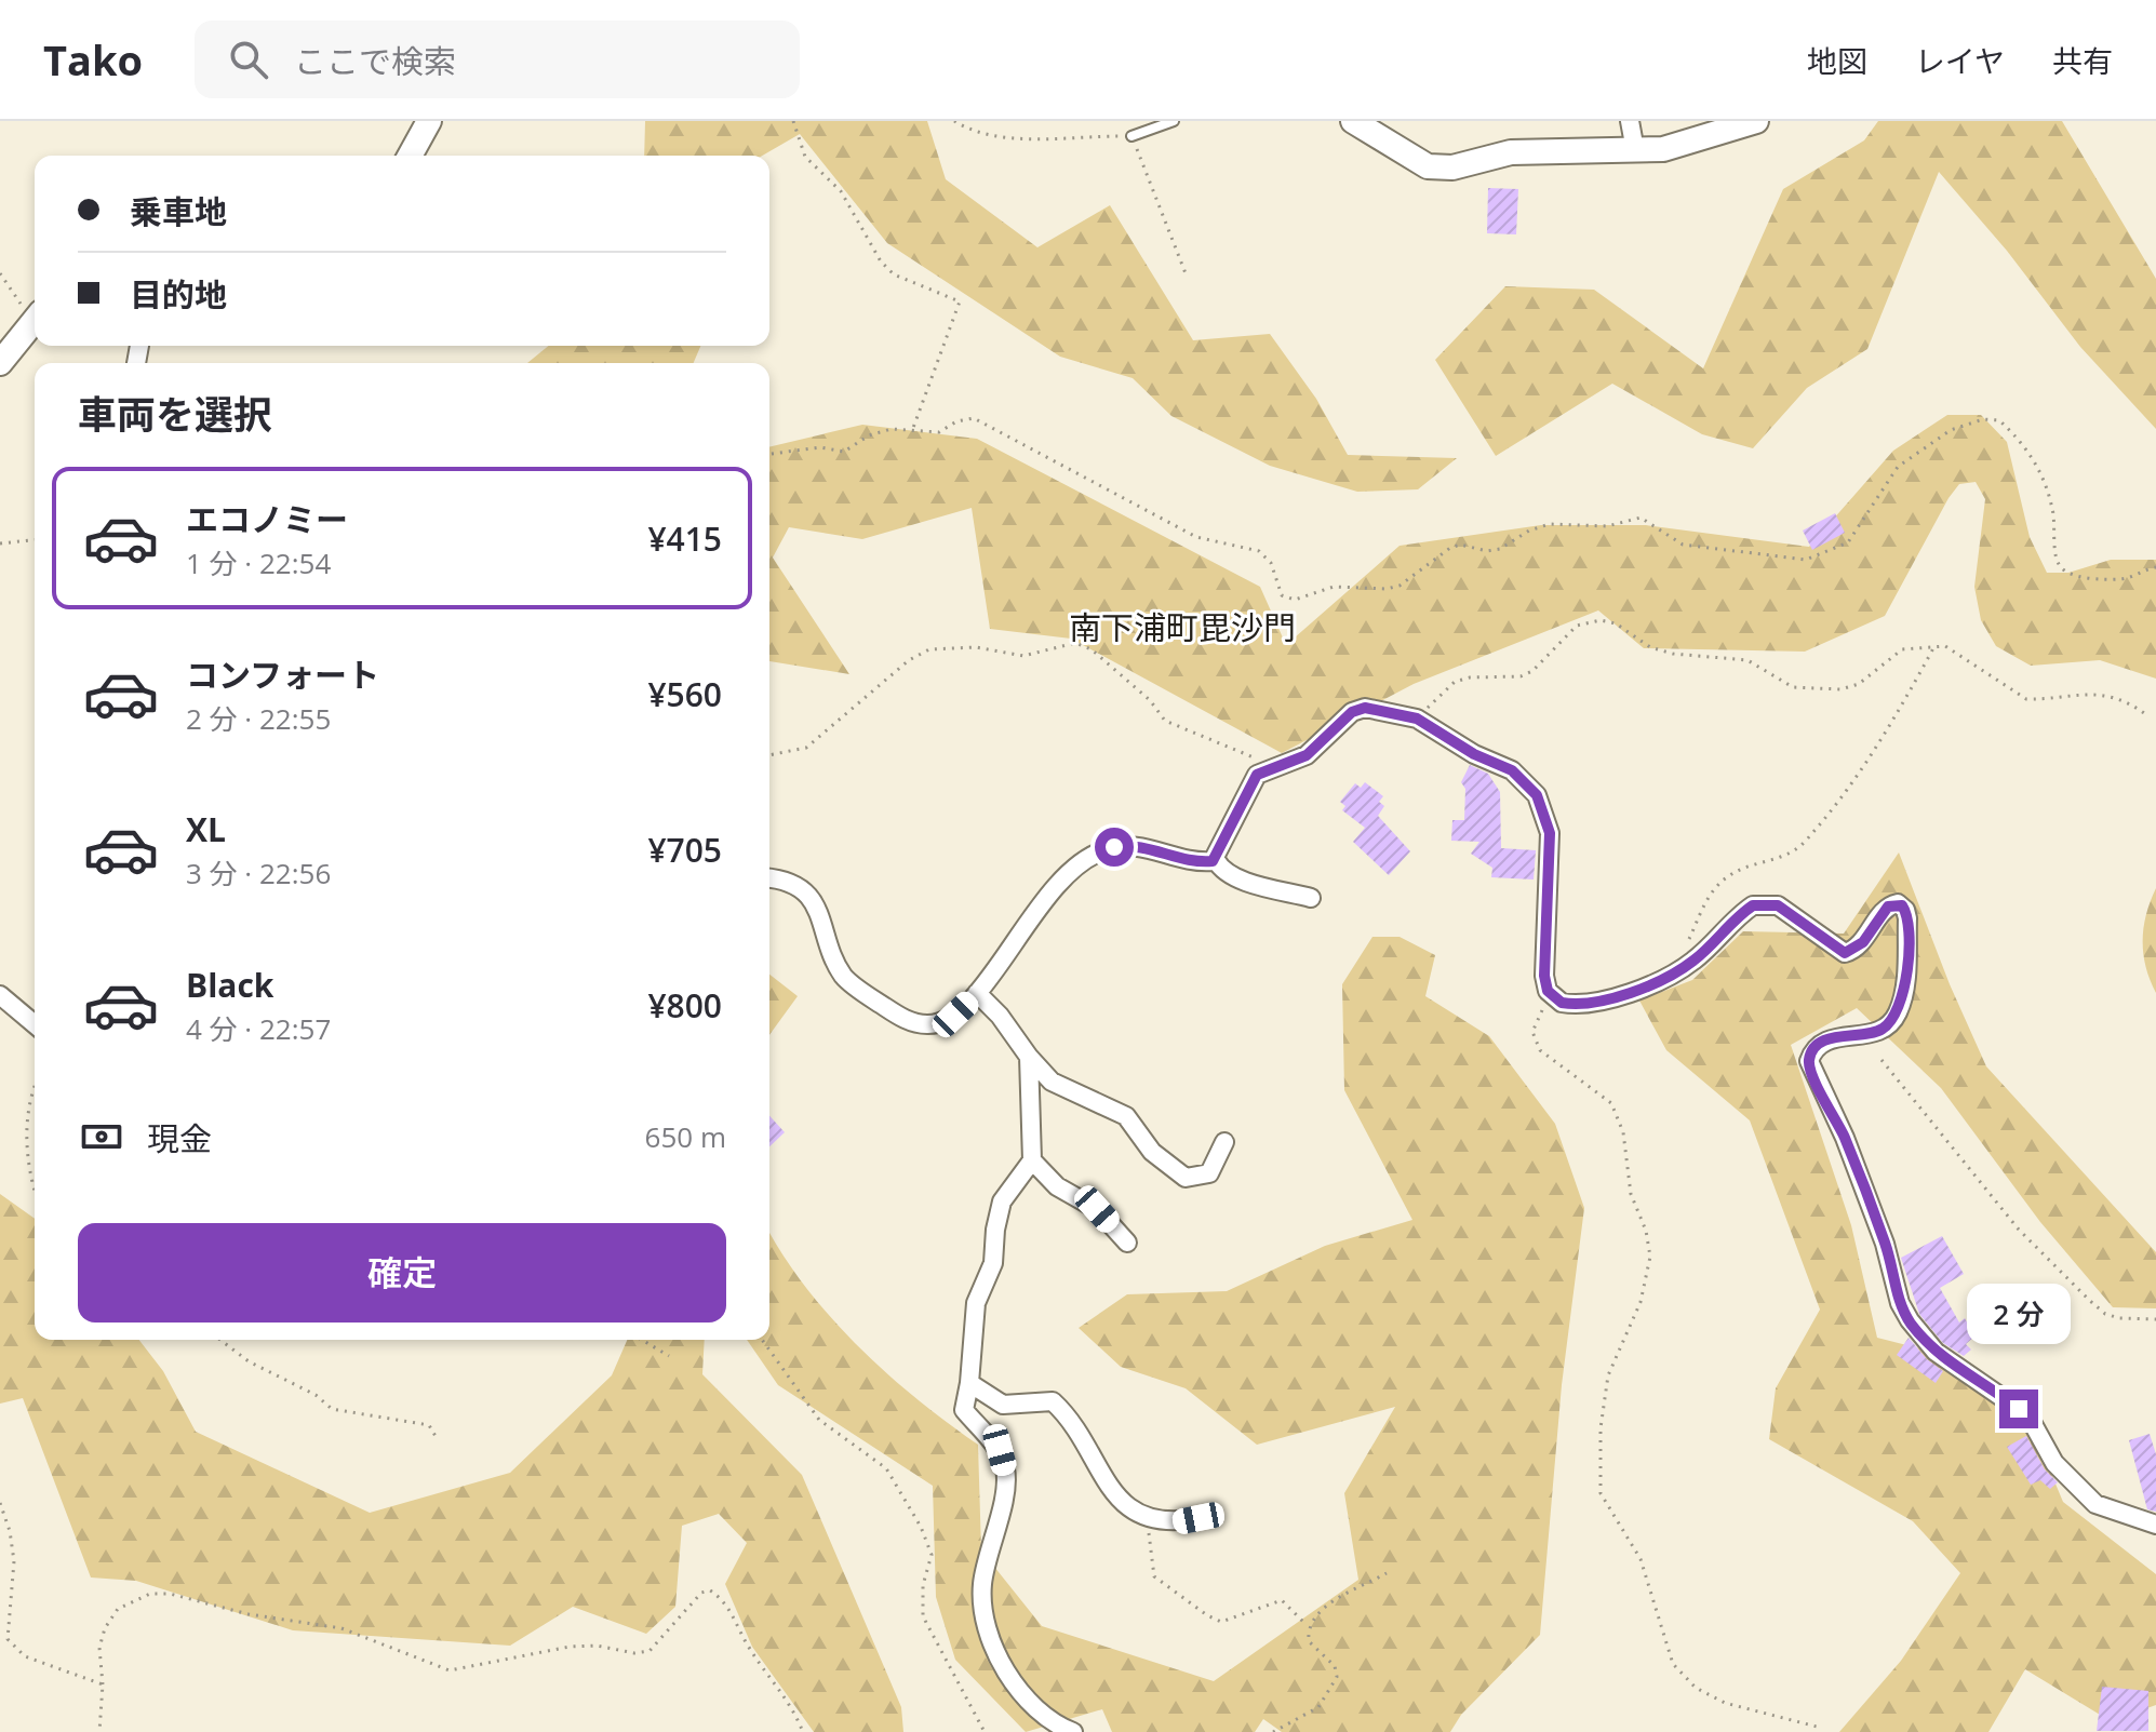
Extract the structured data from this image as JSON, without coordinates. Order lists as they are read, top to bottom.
{
  "districts": ["南下浦町毘沙門"],
  "page": {
    "header": "Tako",
    "search": "ここで検索",
    "nav": ["地図", "レイヤ", "共有"],
    "banner": ["乗車地", "目的地"],
    "heading": "車両を選択",
    "list": [
      {
        "name": "エコノミー",
        "note": "1 分 · 22:54",
        "value": "¥415"
      },
      {
        "name": "コンフォート",
        "note": "2 分 · 22:55",
        "value": "¥560"
      },
      {
        "name": "XL",
        "note": "3 分 · 22:56",
        "value": "¥705"
      },
      {
        "name": "Black",
        "note": "4 分 · 22:57",
        "value": "¥800"
      }
    ],
    "pay": ["現金", "650 m"],
    "buttons": "確定",
    "bubble": "2 分"
  }
}
